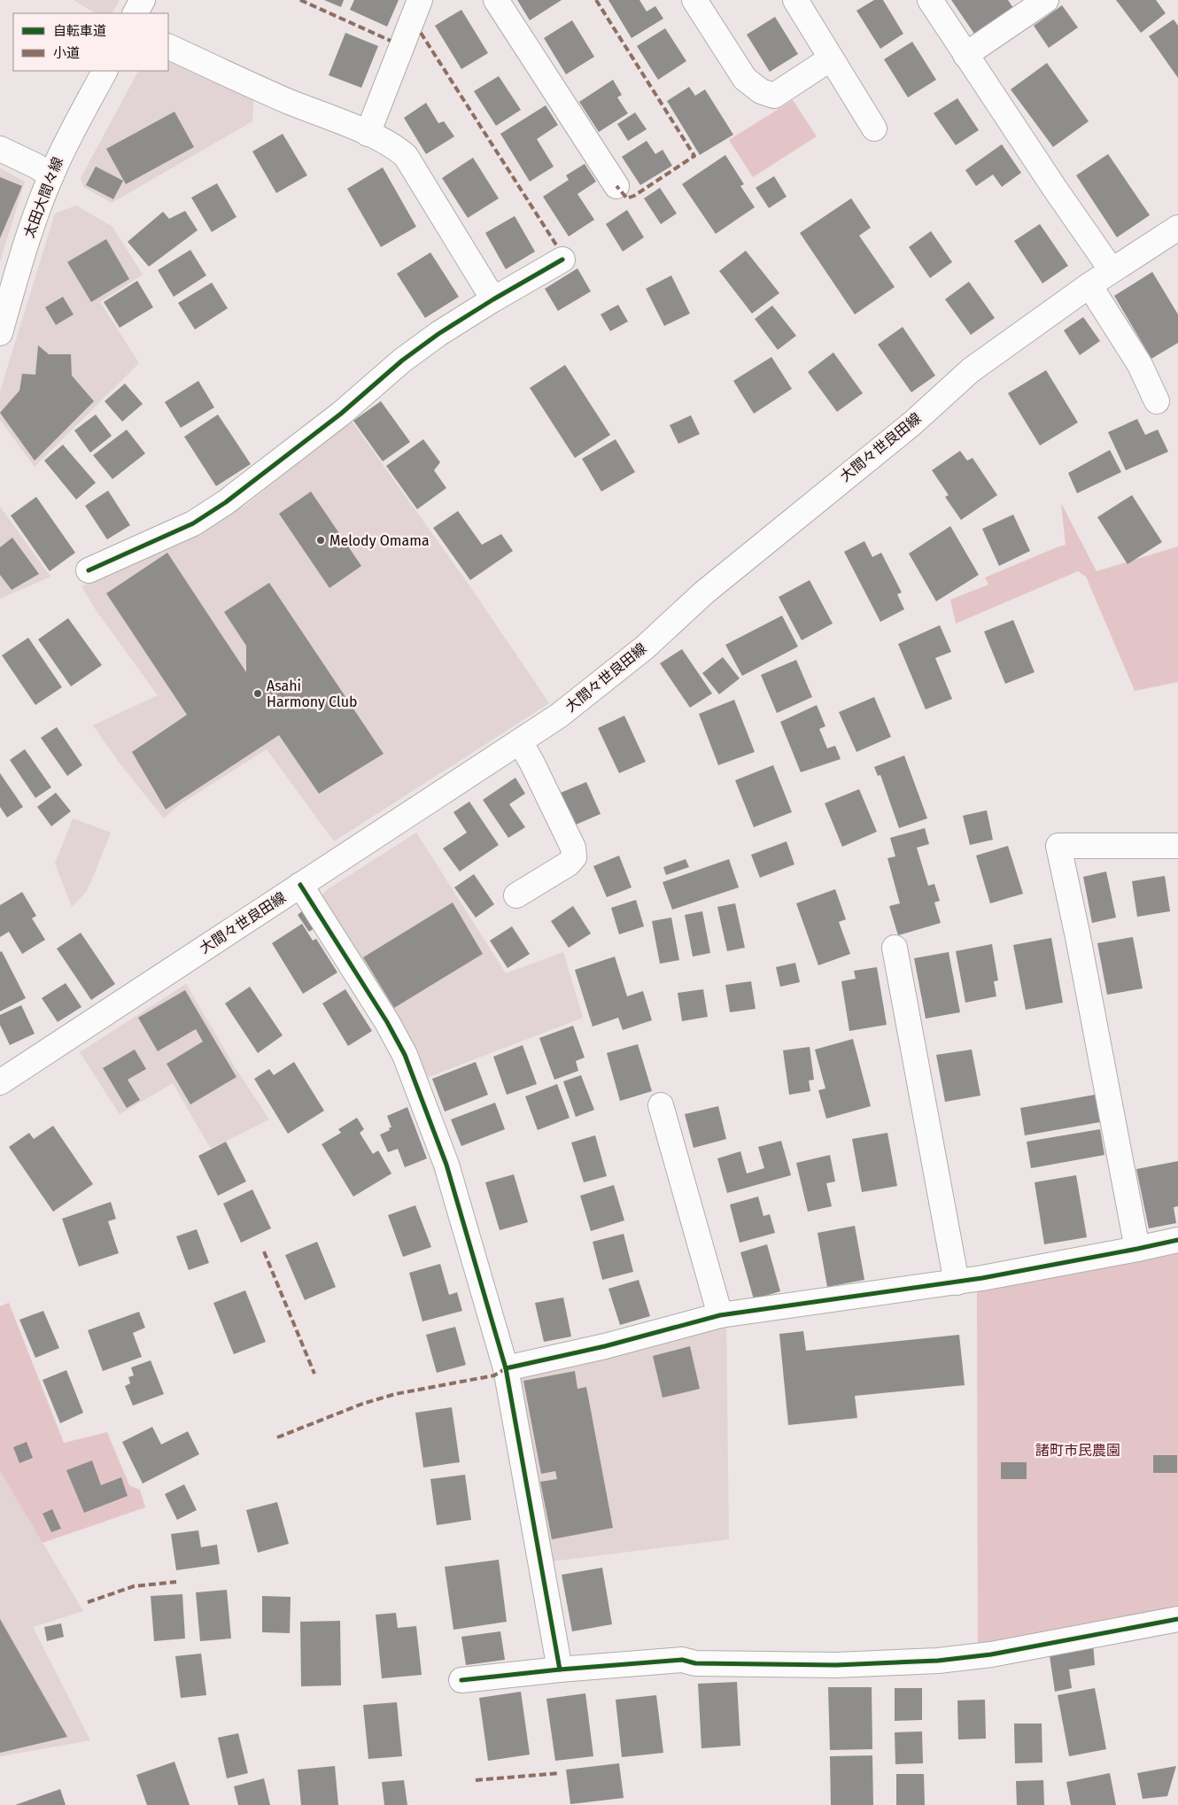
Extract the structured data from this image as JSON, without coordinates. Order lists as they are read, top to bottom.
{
  "streets": {
    "street": ["太田大間々線", "大間々世良田線"]
  },
  "parks": ["諸町市民農園"],
  "places": ["Melody Omama", "Asahi Harmony Club"],
  "legend": ["自転車道", "小道"]
}
